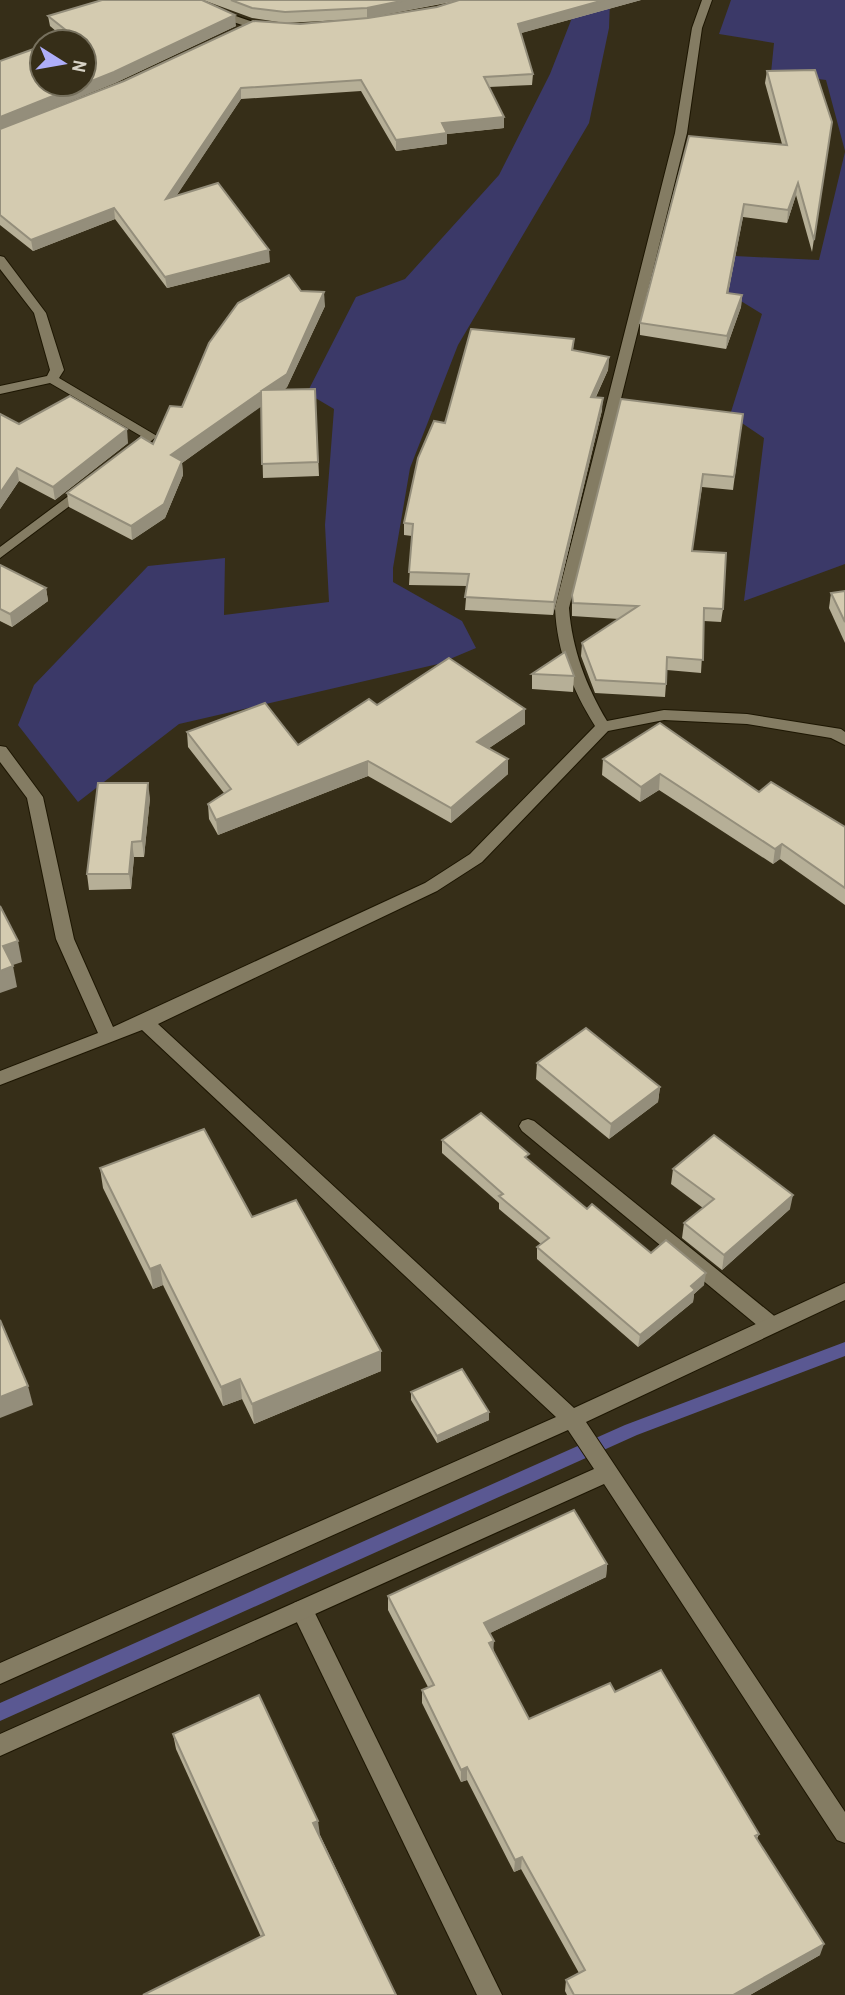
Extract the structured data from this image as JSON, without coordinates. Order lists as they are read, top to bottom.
{
  "north": "right"
}
